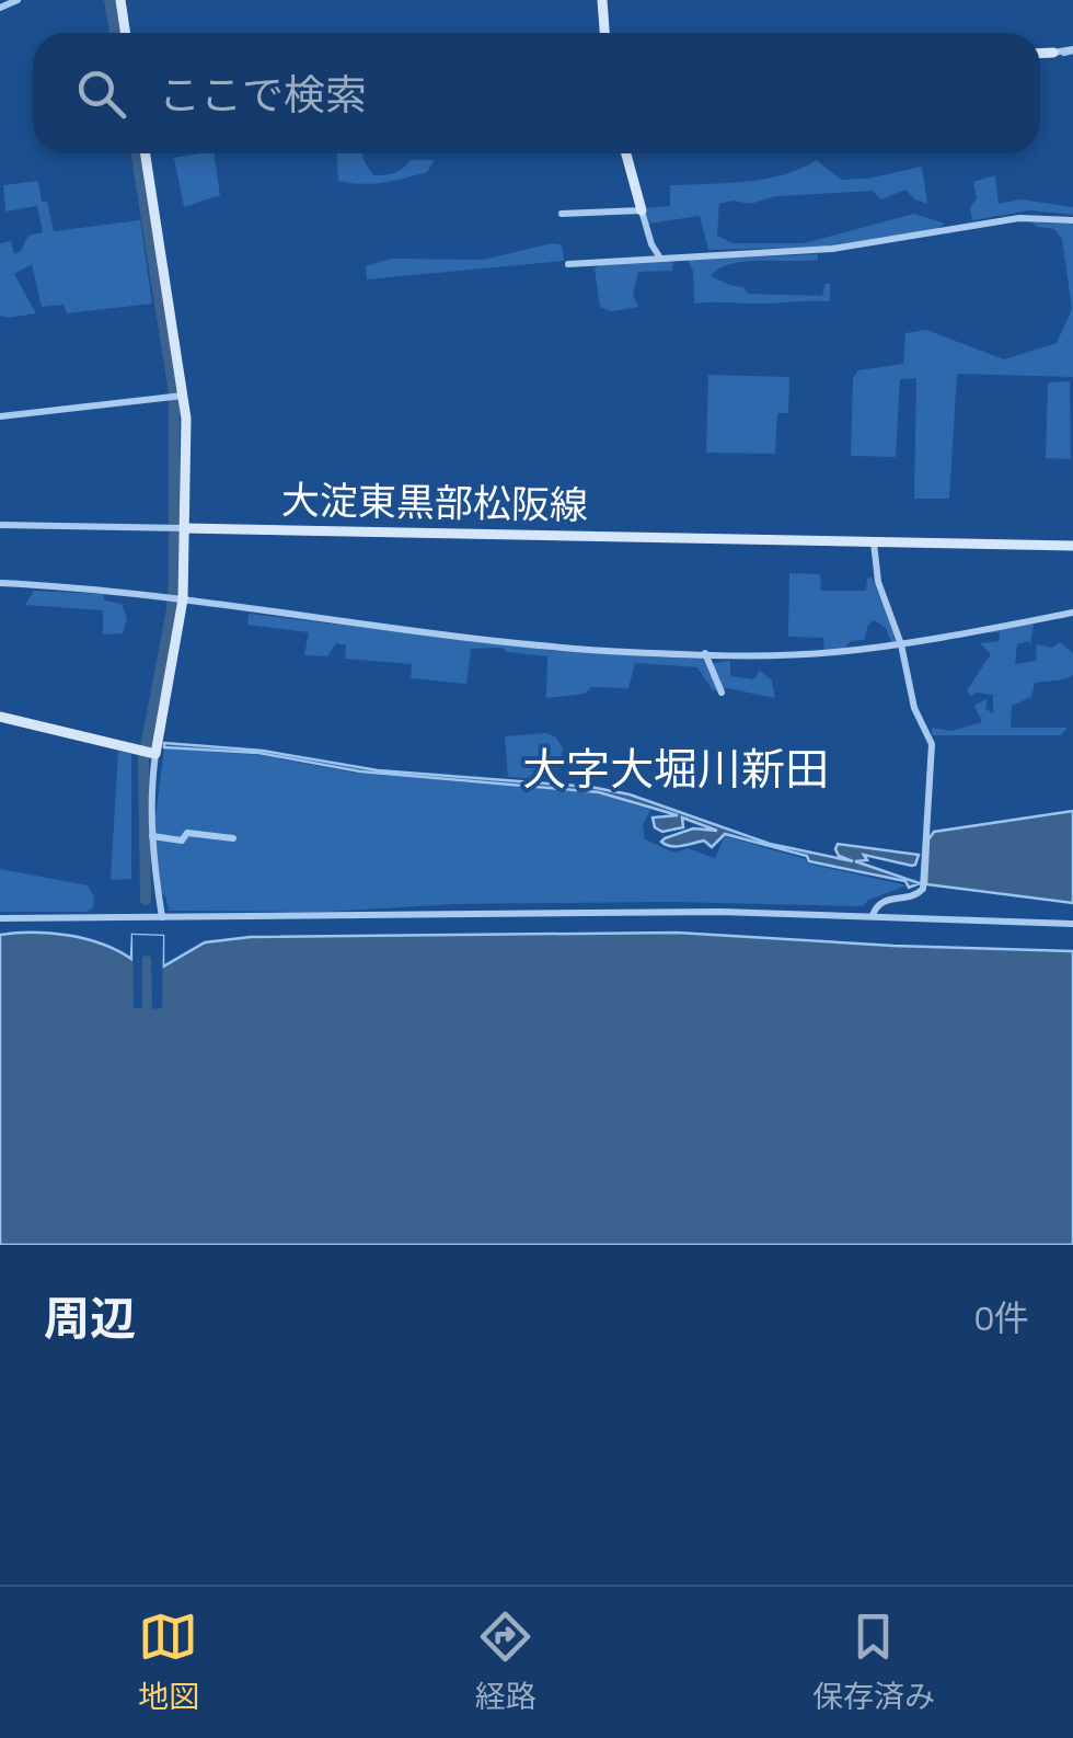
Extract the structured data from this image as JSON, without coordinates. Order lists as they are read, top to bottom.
{
  "streets": {
    "main road": ["大淀東黒部松阪線"]
  },
  "districts": ["大字大堀川新田"],
  "page": {
    "search": "ここで検索",
    "heading": ["周辺", "0件"],
    "nav": ["地図", "経路", "保存済み"]
  }
}
